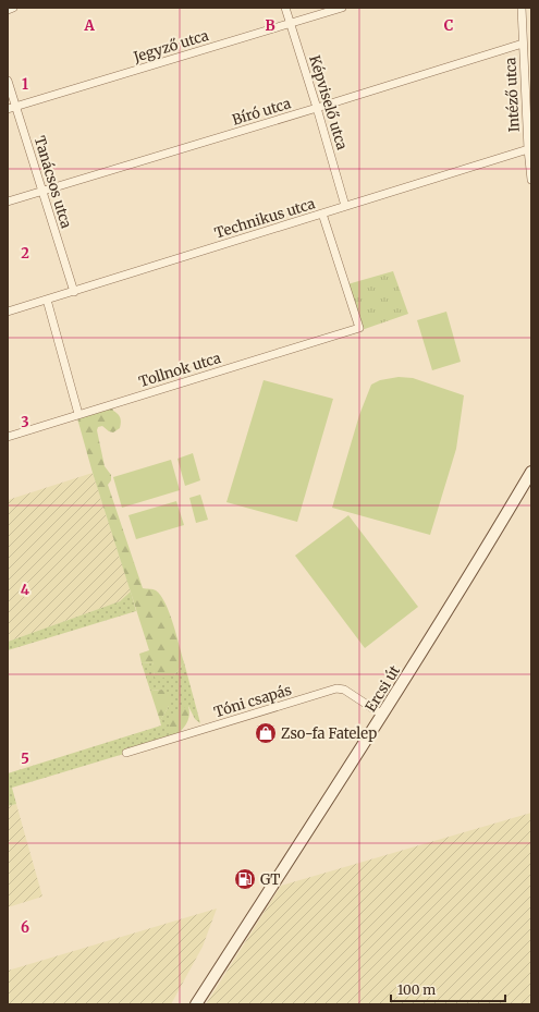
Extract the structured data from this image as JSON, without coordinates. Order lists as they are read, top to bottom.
{
  "streets": {
    "main road": ["Ercsi út"],
    "street": [
      "Jegyző utca",
      "Intéző utca",
      "Képviselő utca",
      "Bíró utca",
      "Tanácsos utca",
      "Technikus utca",
      "Tollnok utca",
      "Tóni csapás"
    ]
  },
  "crossings": [
    ["Jegyző utca", "Képviselő utca"],
    ["Jegyző utca", "Tanácsos utca"],
    ["Intéző utca", "Bíró utca"],
    ["Intéző utca", "Technikus utca"],
    ["Képviselő utca", "Bíró utca"],
    ["Képviselő utca", "Technikus utca"],
    ["Bíró utca", "Tanácsos utca"],
    ["Tanácsos utca", "Technikus utca"],
    ["Technikus utca", "Tollnok utca"],
    ["Ercsi út", "Tóni csapás"]
  ],
  "places": {
    "shop": ["Zso-fa Fatelep"],
    "fuel station": ["GT"]
  },
  "scale_bar": "100 m",
  "grid": {
    "columns": ["A", "B", "C"],
    "rows": [
      "1",
      "2",
      "3",
      "4",
      "5",
      "6"
    ]
  }
}
